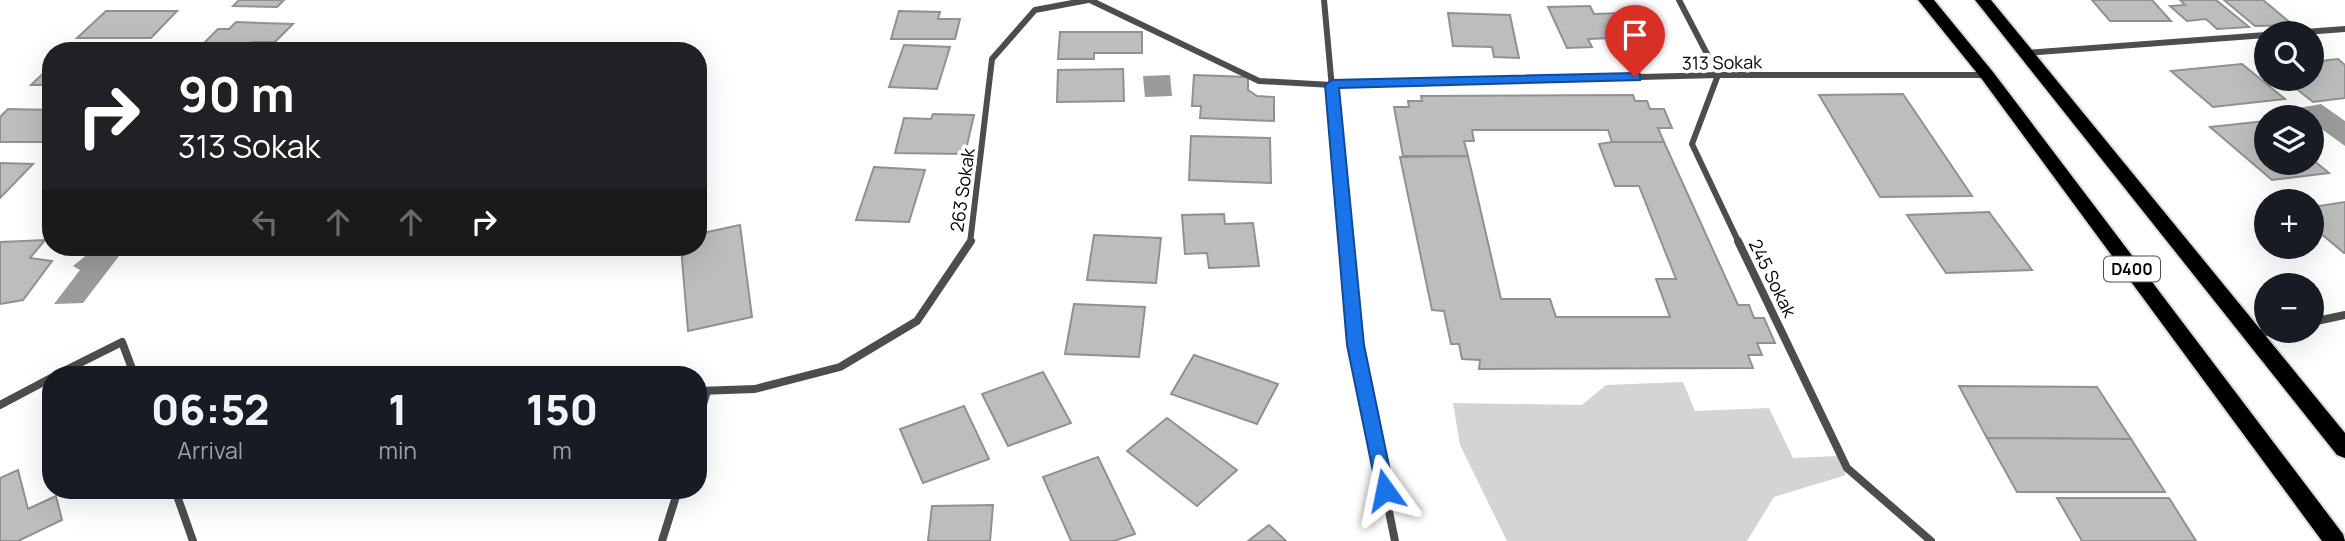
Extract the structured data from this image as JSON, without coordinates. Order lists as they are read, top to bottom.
{
  "streets": {
    "highway": ["D400"],
    "street": ["313 Sokak", "263 Sokak", "245 Sokak"]
  },
  "crossings": [
    ["313 Sokak", "263 Sokak"],
    ["313 Sokak", "D400"],
    ["313 Sokak", "245 Sokak"]
  ],
  "page": {
    "map_buttons": ["+", "−"],
    "turn": ["90 m", "313 Sokak"],
    "eta": [
      "06:52",
      "Arrival",
      "1",
      "min",
      "150",
      "m"
    ]
  }
}
